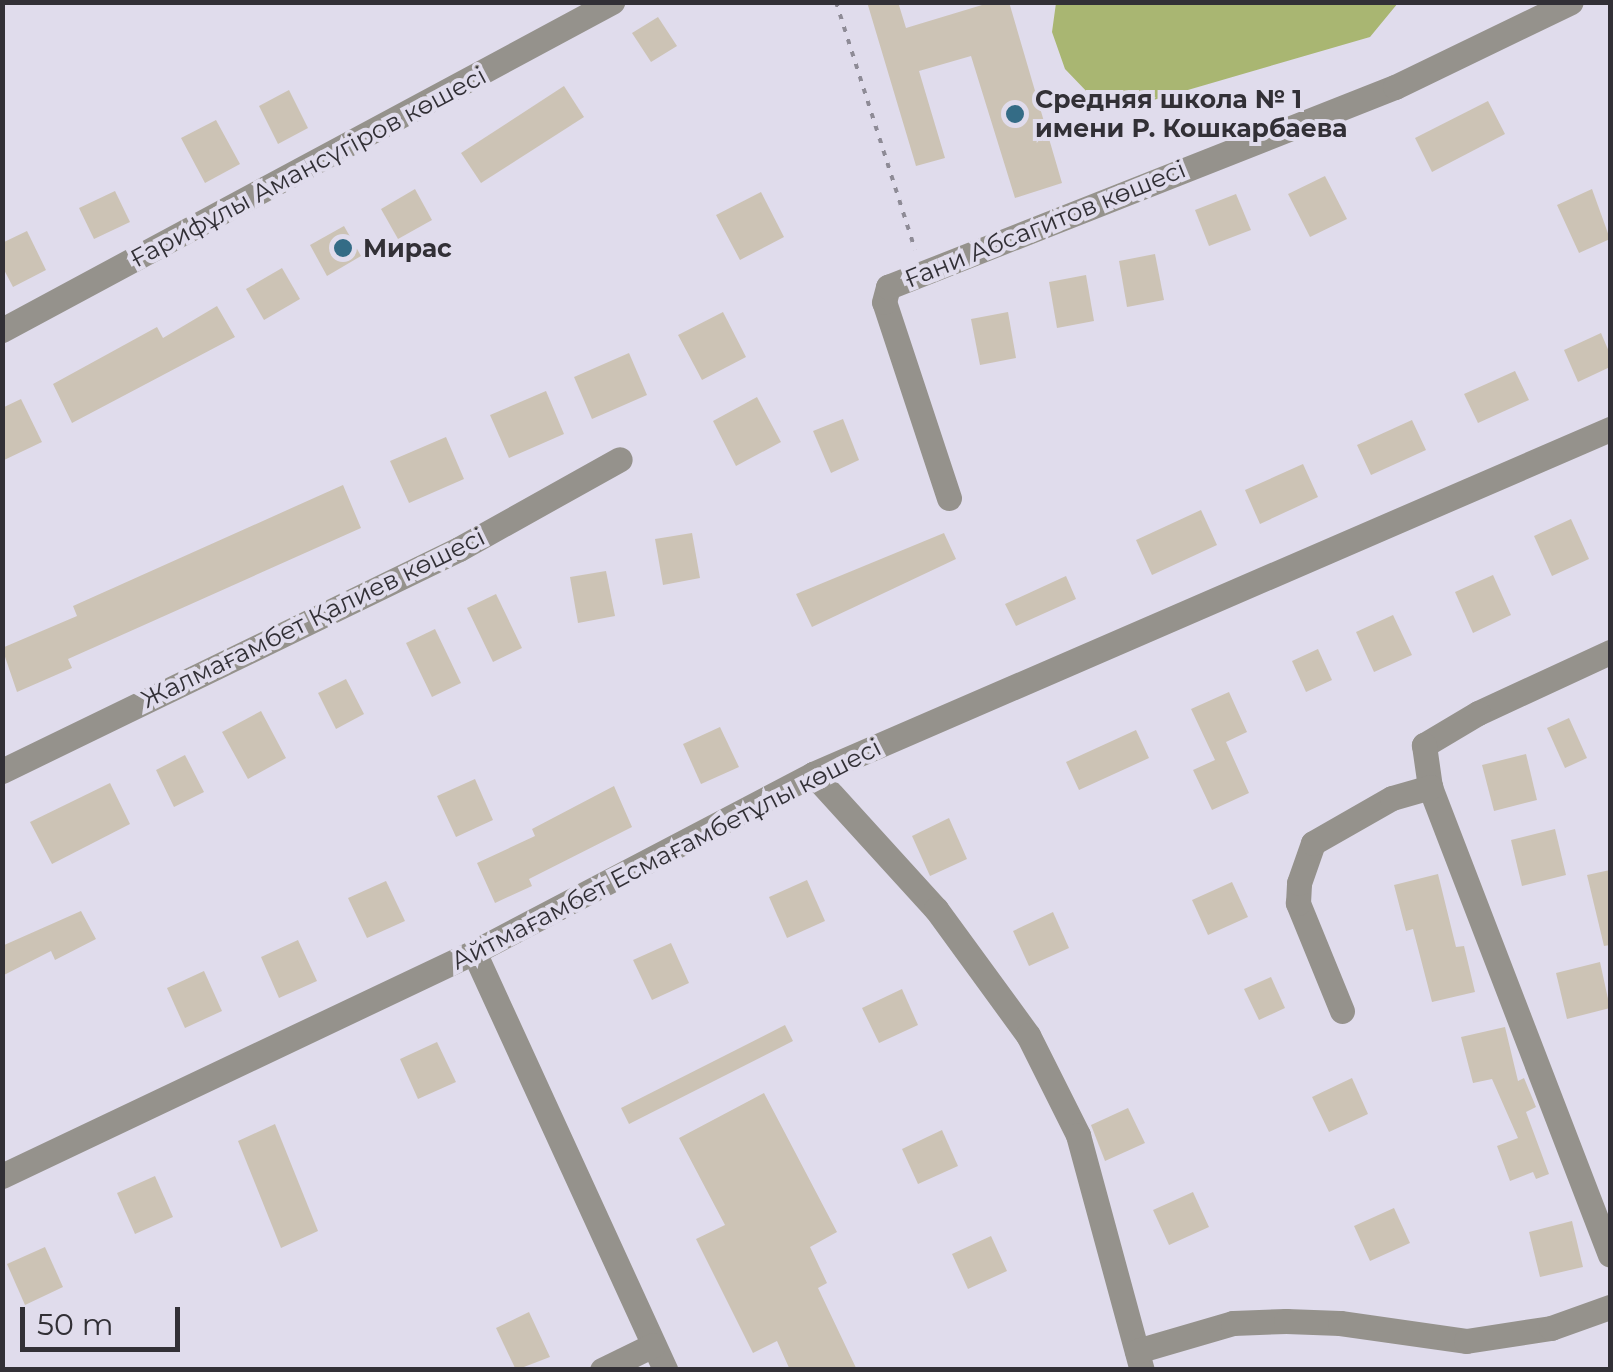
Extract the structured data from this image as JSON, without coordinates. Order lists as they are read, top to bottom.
{
  "streets": {
    "street": [
      "Ғарифұлы Амансүгіров көшесі",
      "Ғани Абсагитов көшесі",
      "Жалмағамбет Қалиев көшесі",
      "Айтмағамбет Есмағамбетұлы көшесі"
    ]
  },
  "places": ["Средняя школа № 1 имени Р. Кошкарбаева", "Мирас"],
  "scale_bar": "50 m"
}
